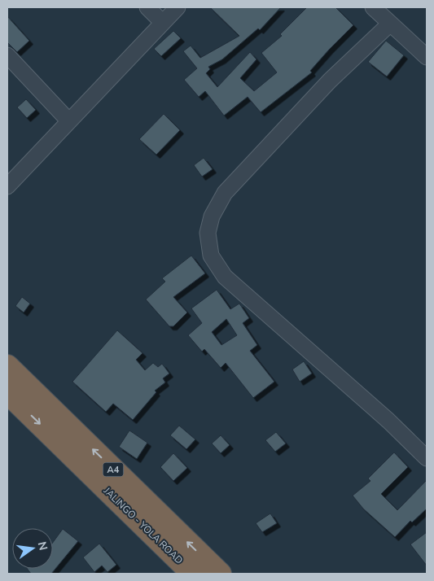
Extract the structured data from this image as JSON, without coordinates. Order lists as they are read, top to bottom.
{
  "streets": {
    "highway": ["A4", "JALINGO - YOLA ROAD"]
  },
  "north": "right"
}
